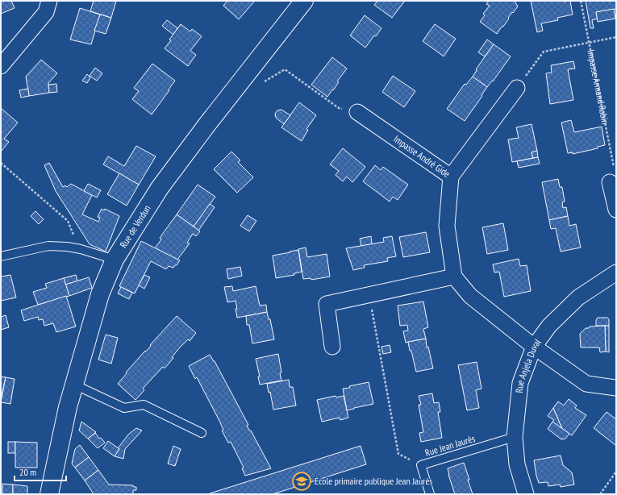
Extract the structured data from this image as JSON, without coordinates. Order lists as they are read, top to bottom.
{
  "streets": {
    "street": ["Impasse André Gide", "Rue de Verdun", "Rue Anjela Duval"],
    "lane": ["Rue Jean Jaurès"],
    "path": ["Impasse Armand Robin"]
  },
  "crossings": [
    ["Rue Anjela Duval", "Rue Jean Jaurès"]
  ],
  "places": {
    "school or university": ["École primaire publique Jean Jaurès"]
  },
  "scale_bar": "20 m"
}
